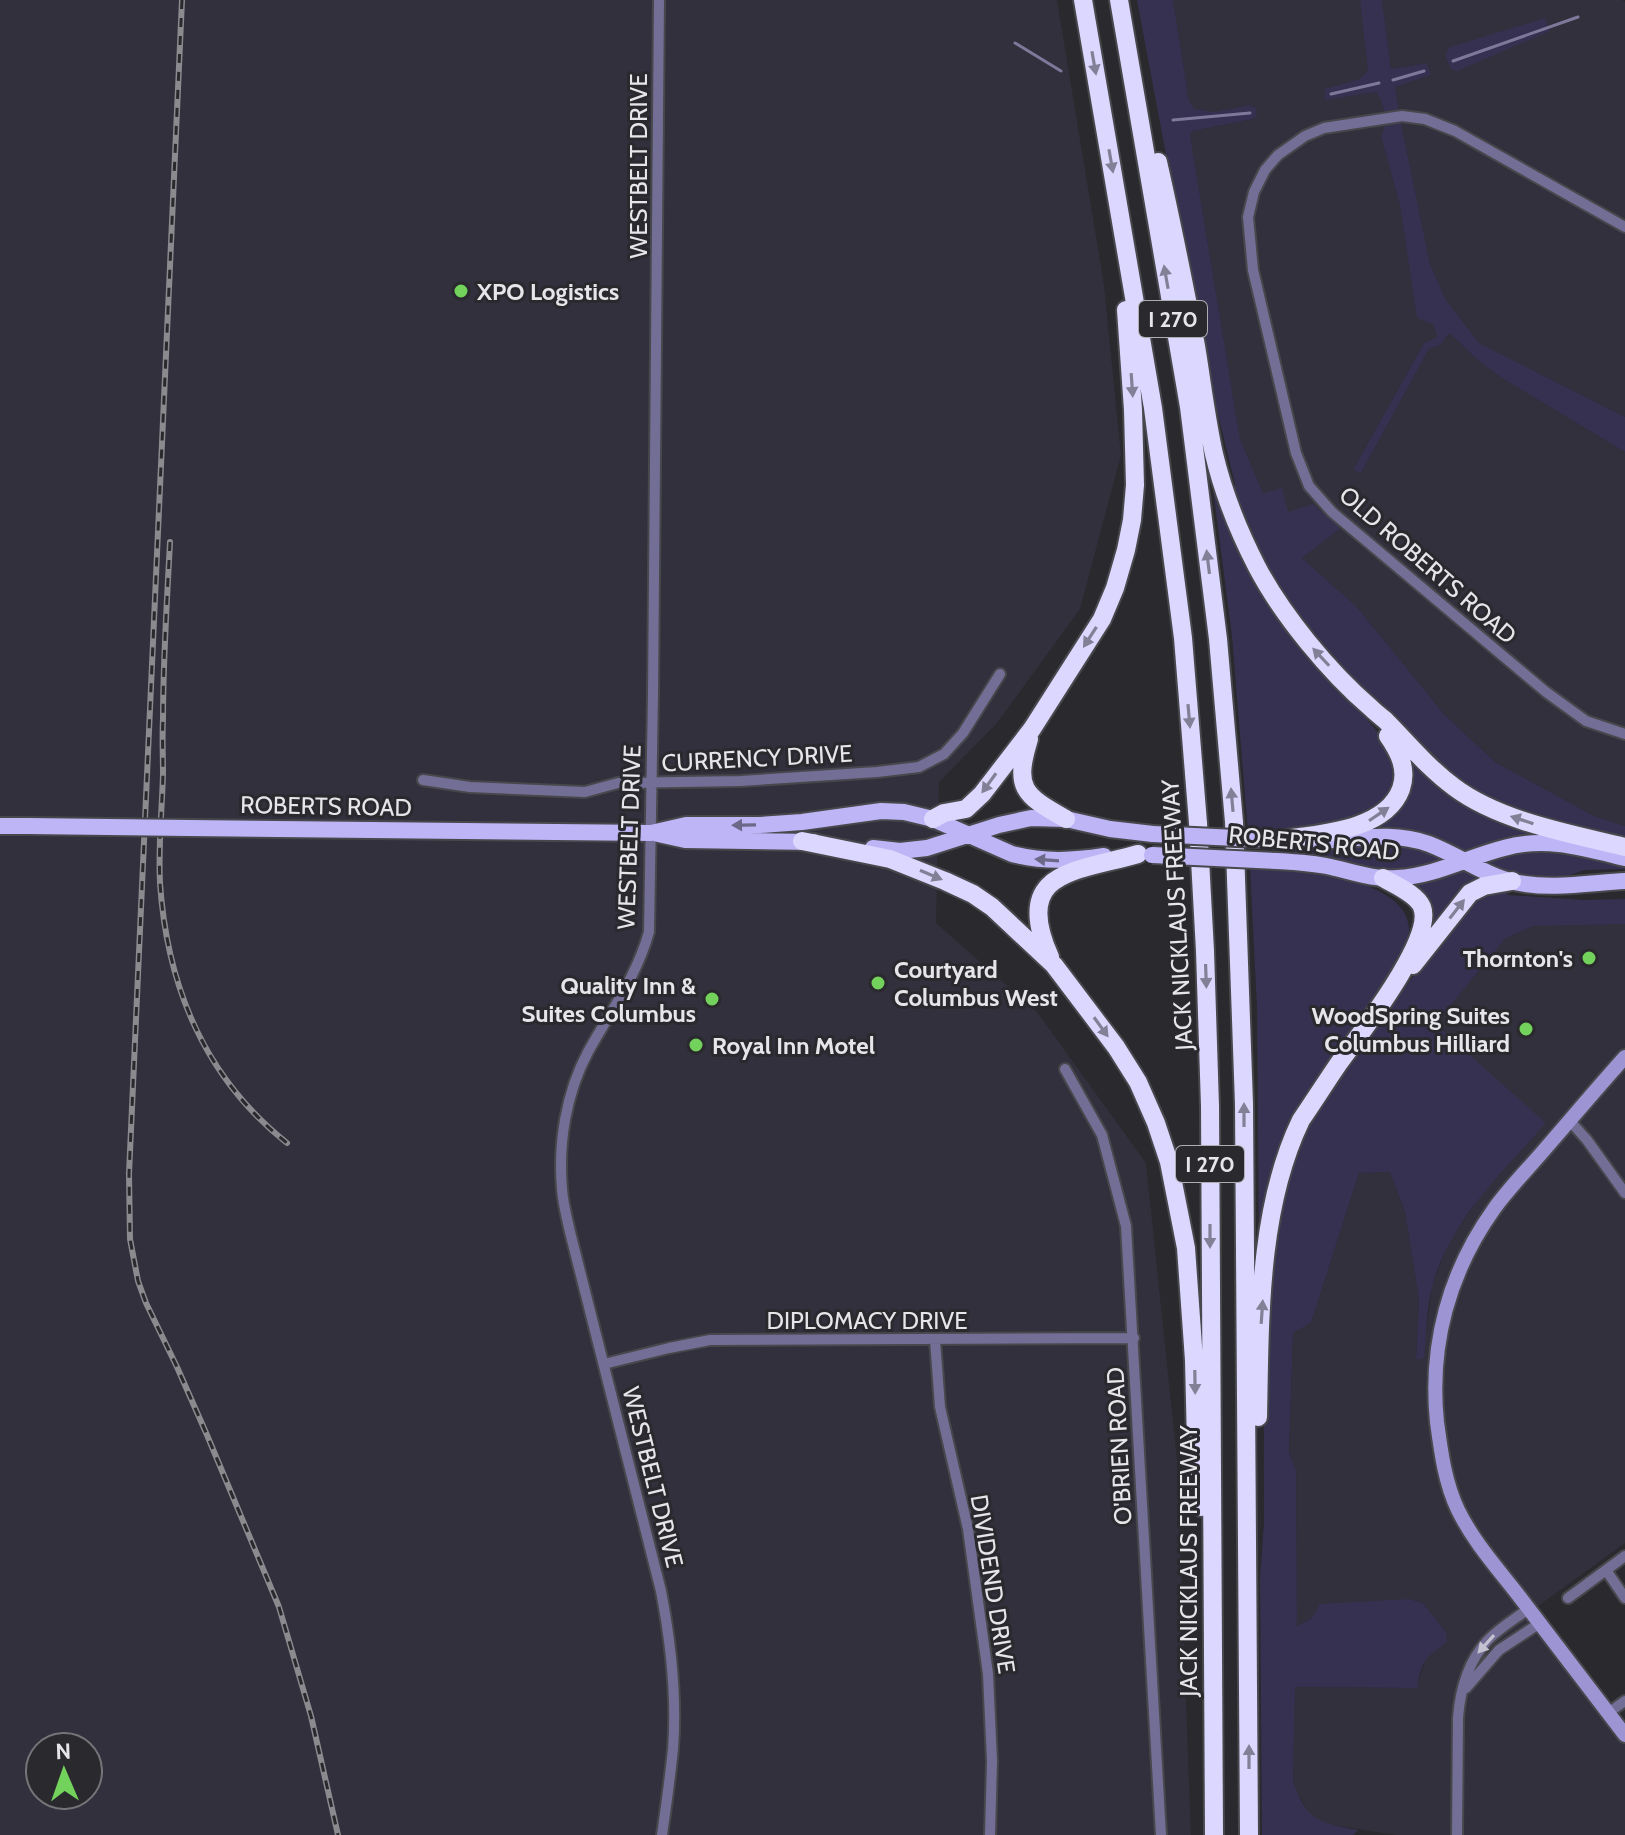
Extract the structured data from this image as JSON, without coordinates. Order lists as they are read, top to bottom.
{
  "streets": {
    "highway": ["I 270", "JACK NICKLAUS FREEWAY"],
    "main road": ["ROBERTS ROAD"],
    "street": [
      "WESTBELT DRIVE",
      "OLD ROBERTS ROAD",
      "CURRENCY DRIVE",
      "DIPLOMACY DRIVE",
      "O'BRIEN ROAD",
      "DIVIDEND DRIVE"
    ]
  },
  "crossings": [
    ["WESTBELT DRIVE", "CURRENCY DRIVE"],
    ["WESTBELT DRIVE", "ROBERTS ROAD"],
    ["WESTBELT DRIVE", "DIPLOMACY DRIVE"],
    ["DIPLOMACY DRIVE", "O'BRIEN ROAD"],
    ["DIPLOMACY DRIVE", "DIVIDEND DRIVE"]
  ],
  "places": [
    "XPO Logistics",
    "Thornton's",
    "Courtyard Columbus West",
    "Quality Inn & Suites Columbus",
    "WoodSpring Suites Columbus Hilliard",
    "Royal Inn Motel"
  ],
  "north": "top"
}
